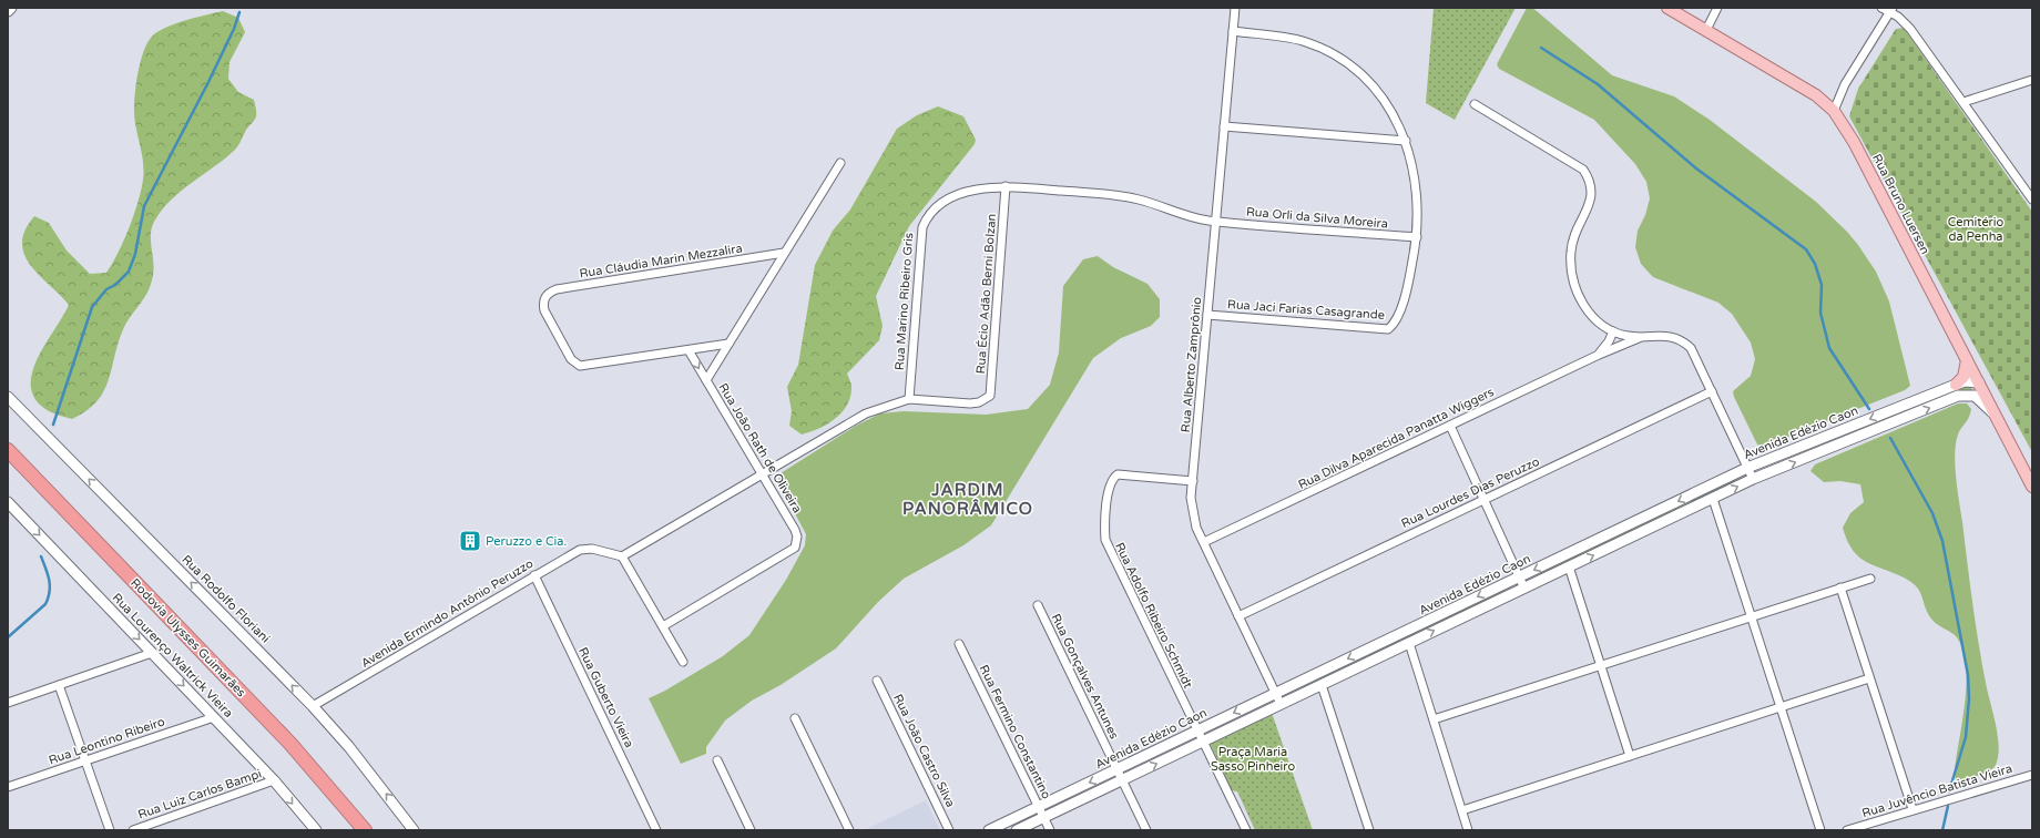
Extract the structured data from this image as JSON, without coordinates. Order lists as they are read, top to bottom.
{
  "streets": {
    "highway": ["Rodovia Ulysses Guimarães"],
    "main road": [
      "Rua Bruno Luersen",
      "Avenida Edézio Caon",
      "Rua Rodolfo Floriani",
      "Rua Lourenço Waltrick Vieira"
    ],
    "street": [
      "Rua Orli da Silva Moreira",
      "Rua Cláudia Marin Mezzalira",
      "Rua Écio Adão Berni Bolzan",
      "Rua Marino Ribeiro Gris",
      "Rua Jaci Farias Casagrande",
      "Rua Alberto Zamprônio",
      "Rua Dilva Aparecida Panatta Wiggers",
      "Rua João Rath de Oliveira",
      "Rua Lourdes Dias Peruzzo",
      "Avenida Ermindo Antônio Peruzzo",
      "Rua Adolfo Ribeiro Schmidt",
      "Rua Gonçalves Antunes",
      "Rua Guberto Vieira",
      "Rua Fermino Constantino",
      "Rua Leontino Ribeiro",
      "Rua João Castro Silva",
      "Rua Juvêncio Batista Vieira",
      "Rua Luiz Carlos Bampi"
    ]
  },
  "crossings": [
    ["Rua Bruno Luersen", "Avenida Edézio Caon"],
    ["Rua Orli da Silva Moreira", "Rua Marino Ribeiro Gris"],
    ["Rua Orli da Silva Moreira", "Rua Jaci Farias Casagrande"],
    ["Rua Orli da Silva Moreira", "Rua Alberto Zamprônio"],
    ["Rua Cláudia Marin Mezzalira", "Rua João Rath de Oliveira"],
    ["Rua Écio Adão Berni Bolzan", "Rua Marino Ribeiro Gris"],
    ["Rua Marino Ribeiro Gris", "Rua Alberto Zamprônio"],
    ["Rua Jaci Farias Casagrande", "Rua Alberto Zamprônio"],
    ["Rua Alberto Zamprônio", "Avenida Edézio Caon"],
    ["Rua Alberto Zamprônio", "Rua Dilva Aparecida Panatta Wiggers"],
    ["Rua Alberto Zamprônio", "Rua Lourdes Dias Peruzzo"],
    ["Rua Alberto Zamprônio", "Rua Adolfo Ribeiro Schmidt"],
    ["Avenida Edézio Caon", "Rua Adolfo Ribeiro Schmidt"],
    ["Avenida Edézio Caon", "Rua Gonçalves Antunes"],
    ["Avenida Edézio Caon", "Rua Fermino Constantino"],
    ["Rua Rodolfo Floriani", "Avenida Ermindo Antônio Peruzzo"],
    ["Avenida Ermindo Antônio Peruzzo", "Rua Guberto Vieira"],
    ["Rua Lourenço Waltrick Vieira", "Rua Leontino Ribeiro"],
    ["Rua Lourenço Waltrick Vieira", "Rua Luiz Carlos Bampi"]
  ],
  "one_way": ["Rua Rodolfo Floriani", "Rua Lourenço Waltrick Vieira"],
  "districts": ["JARDIM PANORÂMICO"],
  "parks": ["Cemitério da Penha", "Praça Maria Sasso Pinheiro"],
  "places": {
    "building": ["Peruzzo e Cia."]
  }
}
